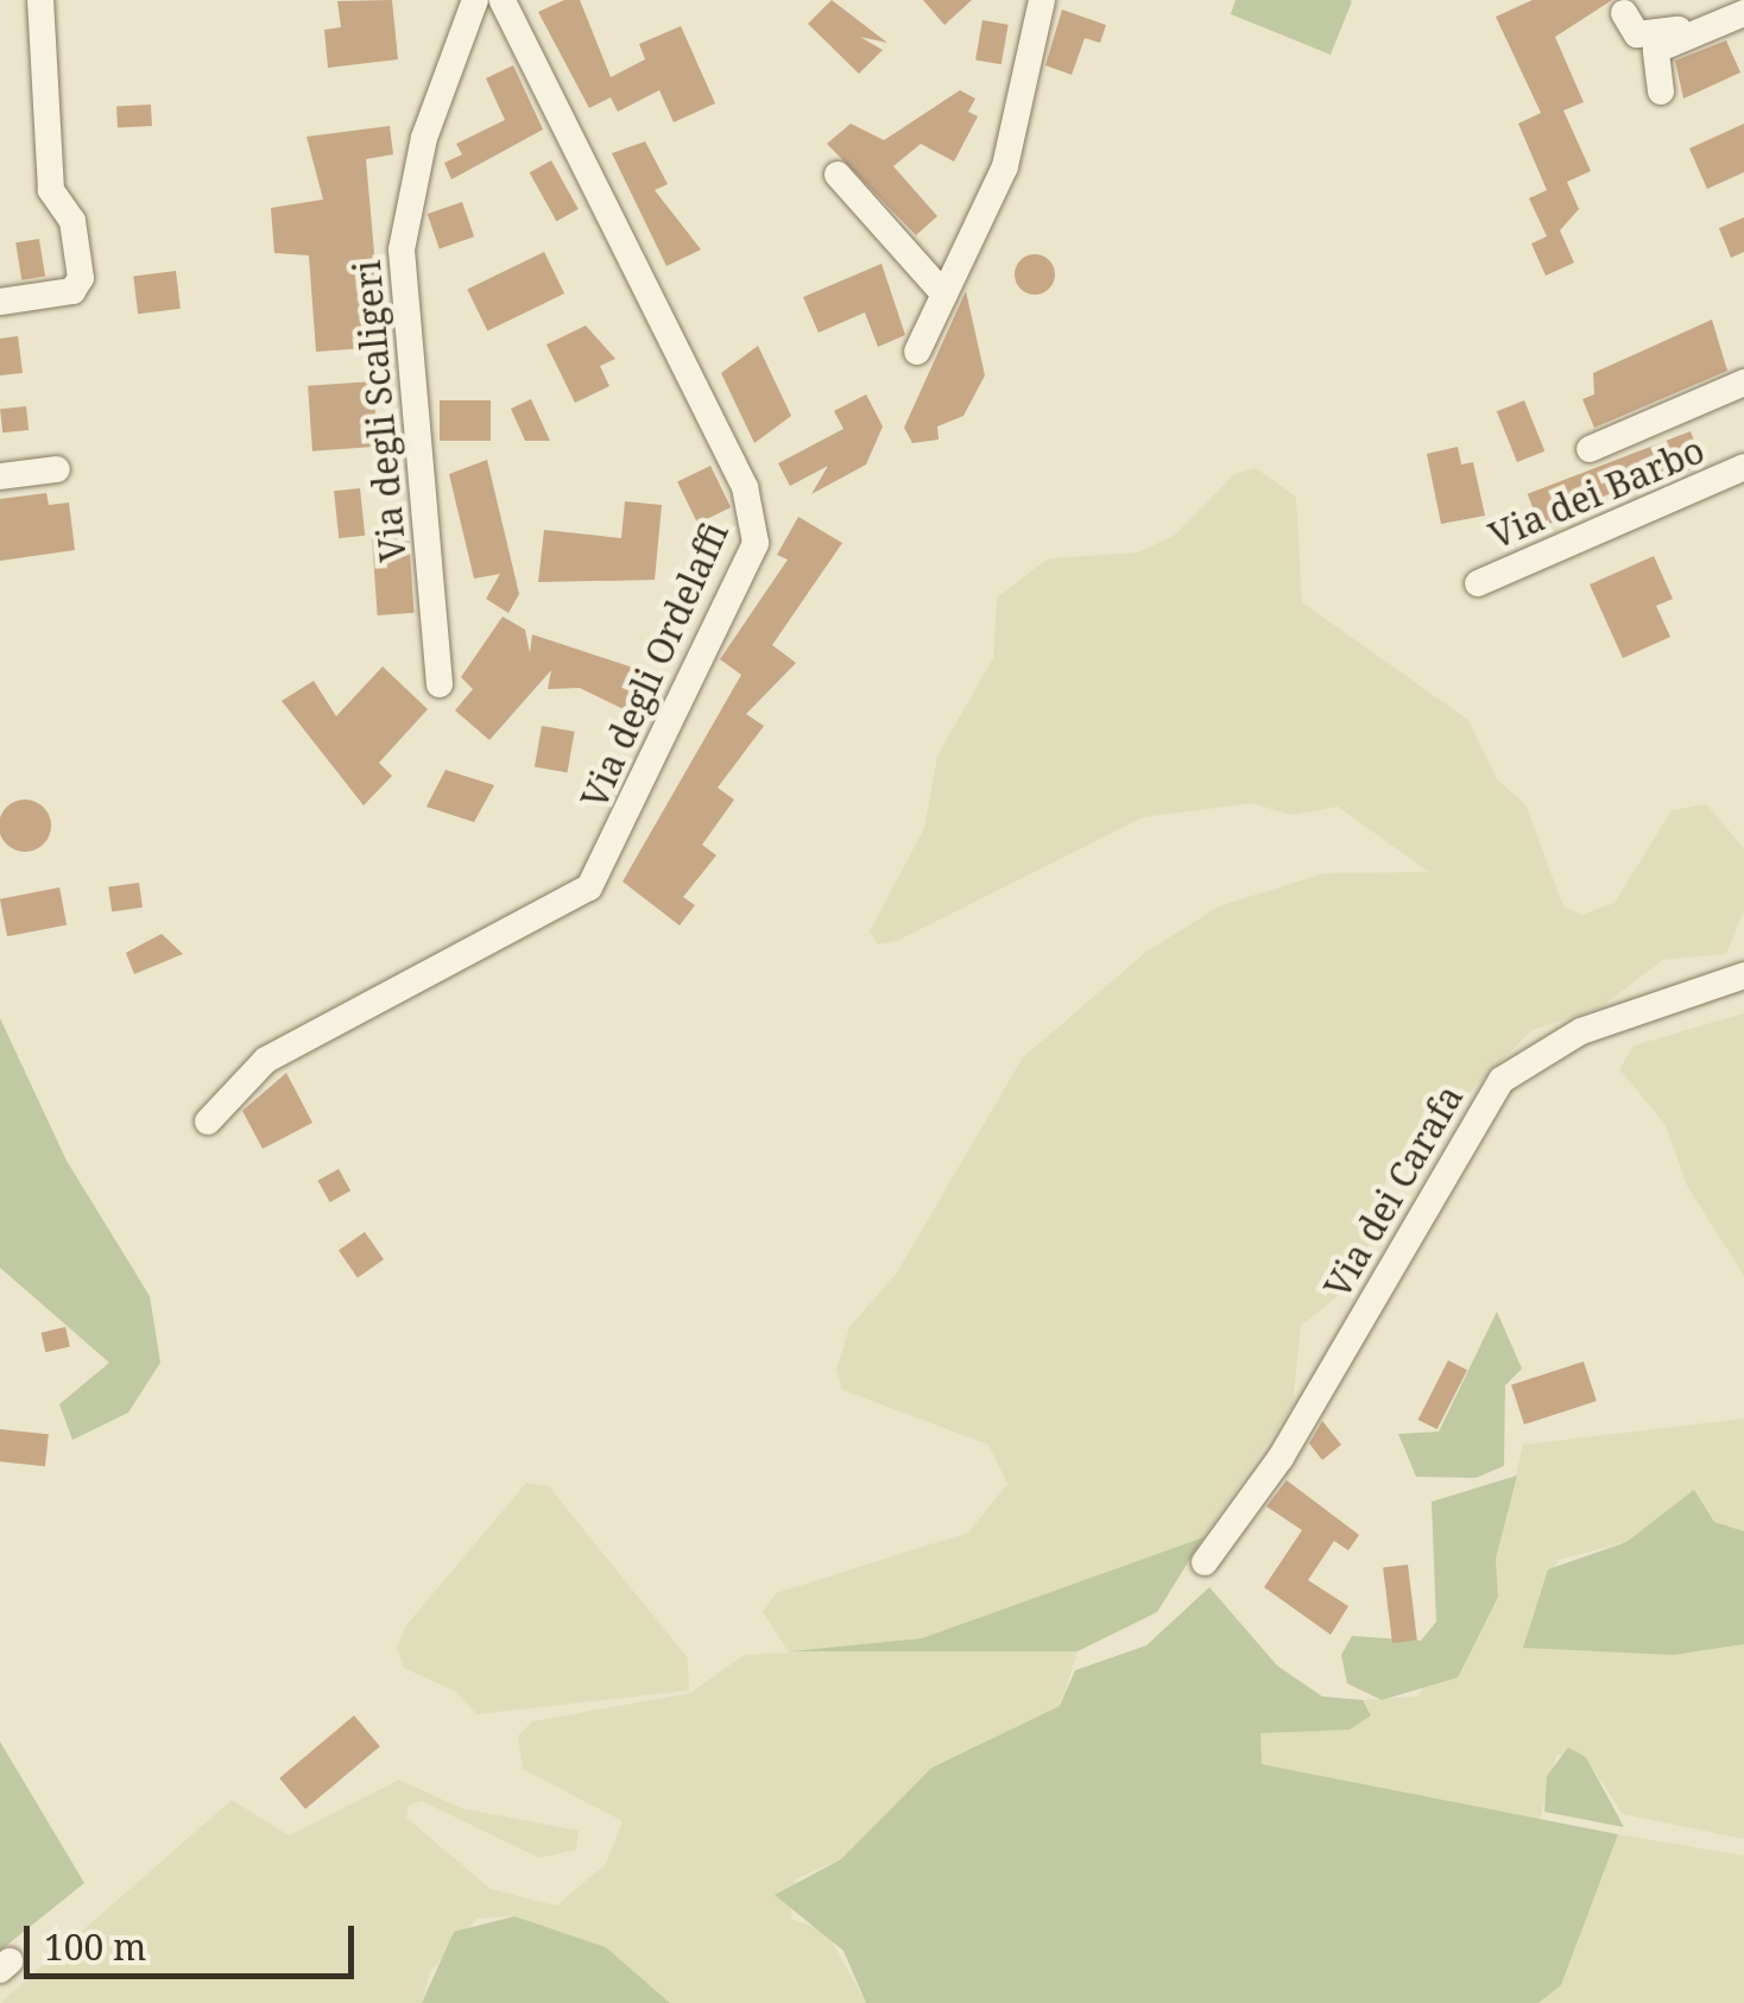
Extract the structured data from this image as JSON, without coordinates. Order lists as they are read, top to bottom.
{
  "streets": {
    "street": [
      "Via degli Scaligeri",
      "Via dei Barbo",
      "Via degli Ordelaffi",
      "Via dei Carafa"
    ]
  },
  "scale_bar": "100 m"
}
